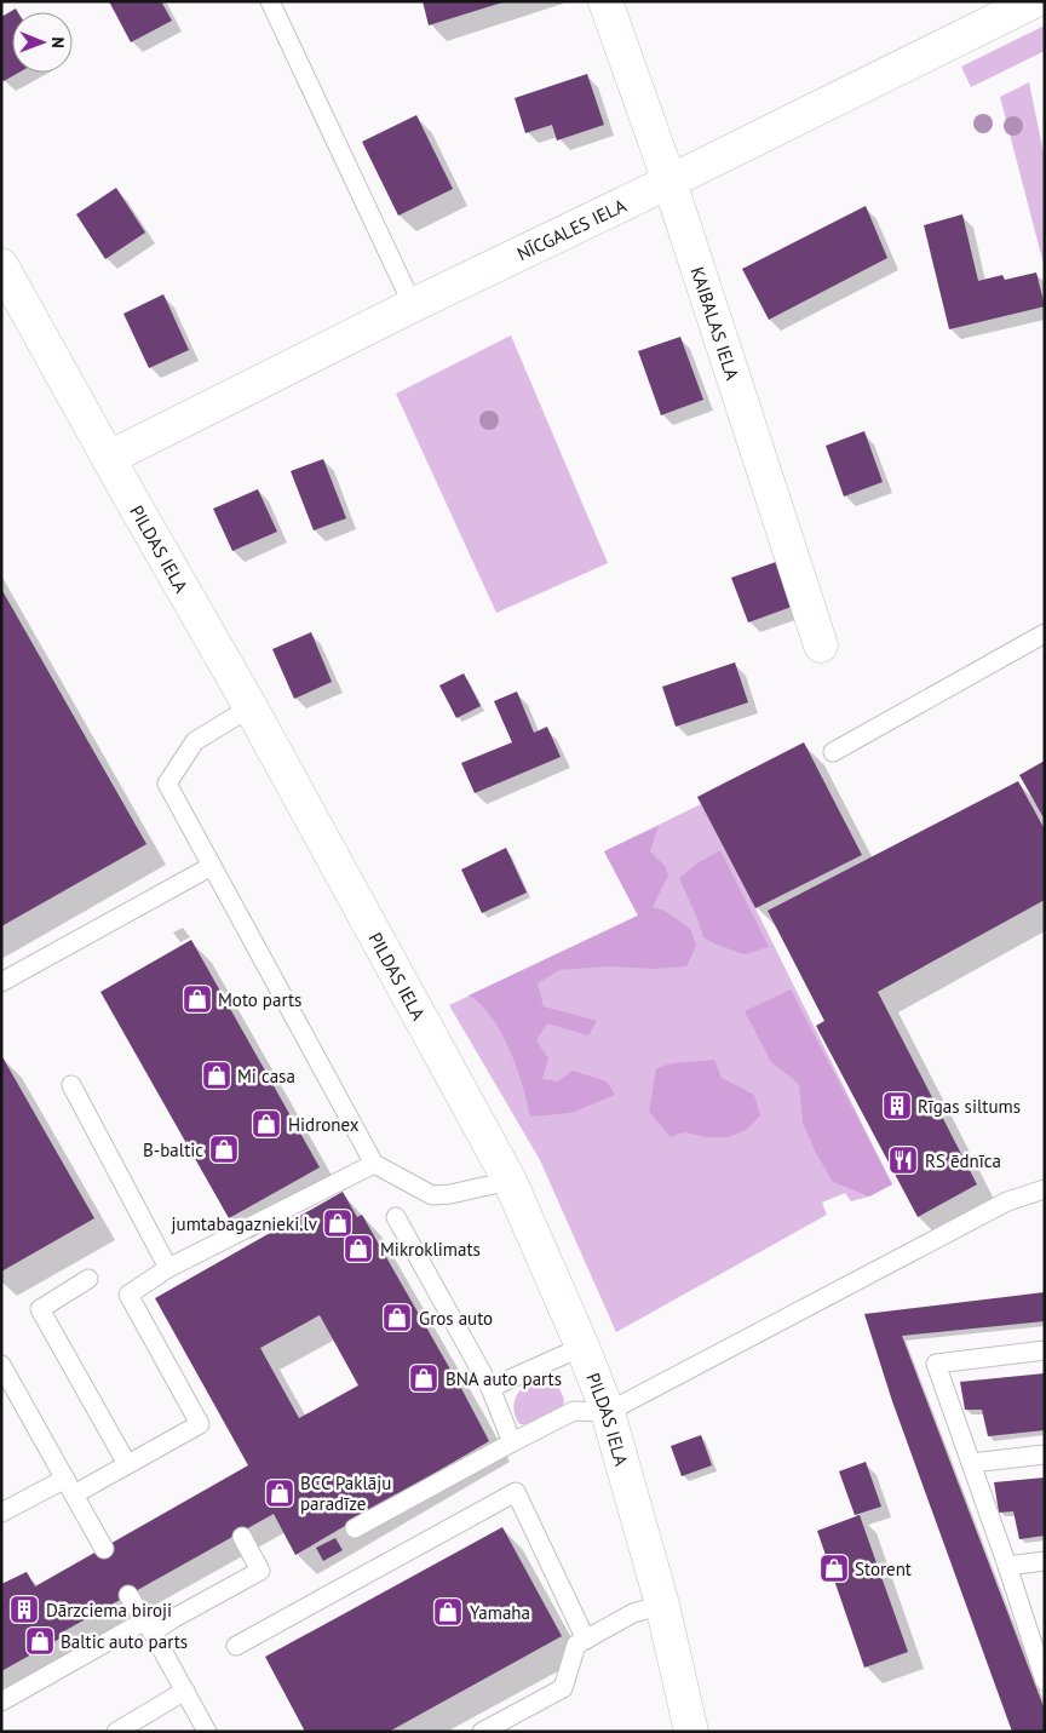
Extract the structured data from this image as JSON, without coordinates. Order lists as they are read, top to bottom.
{
  "streets": {
    "street": ["NĪCGALES IELA", "KAIBALAS IELA", "PILDAS IELA"]
  },
  "crossings": [
    ["NĪCGALES IELA", "KAIBALAS IELA"],
    ["NĪCGALES IELA", "PILDAS IELA"]
  ],
  "places": {
    "shop": [
      "Moto parts",
      "Mi casa",
      "Hidronex",
      "B-baltic",
      "jumtabagaznieki.lv",
      "Mikroklimats",
      "Gros auto",
      "BNA auto parts",
      "BCC Paklāju paradīze",
      "Storent",
      "Yamaha",
      "Baltic auto parts"
    ],
    "building": ["Rīgas siltums", "Dārzciema biroji"],
    "restaurant": ["RS ēdnīca"]
  },
  "north": "right"
}
